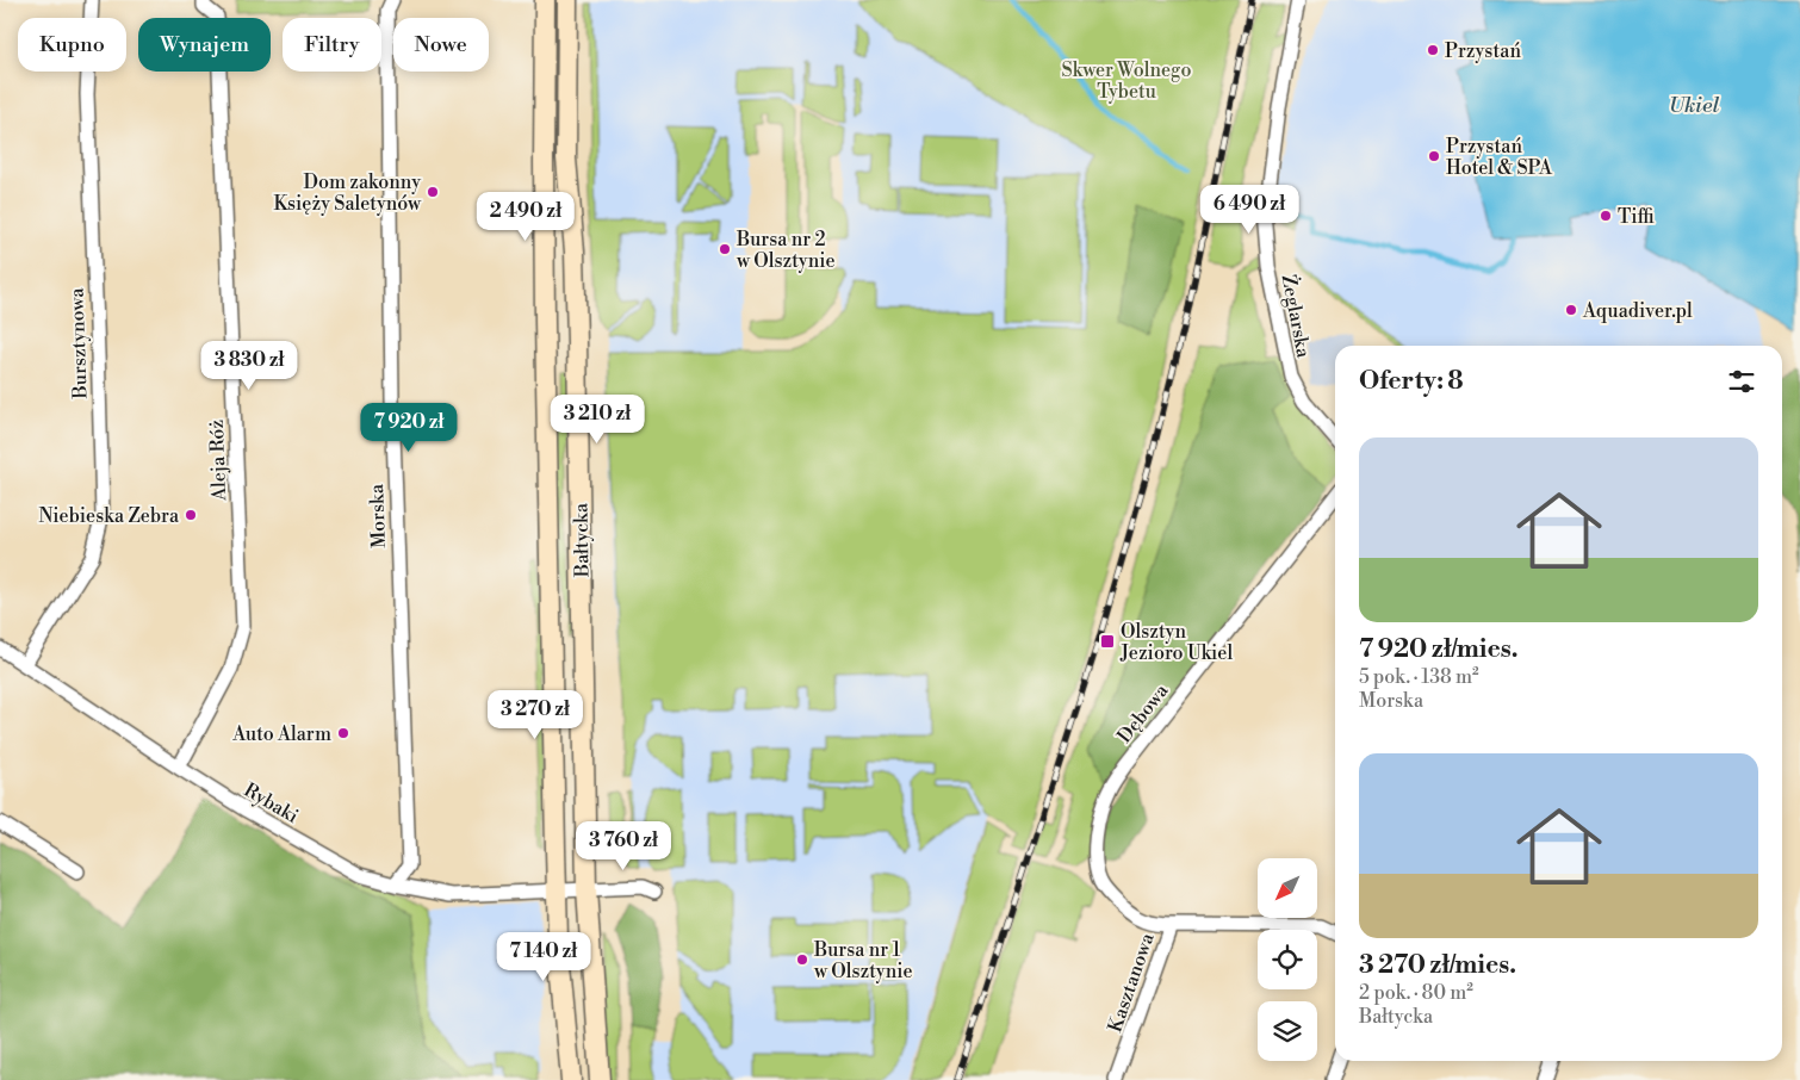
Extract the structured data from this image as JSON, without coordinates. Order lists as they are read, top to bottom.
{
  "streets": {
    "main road": ["Bałtycka"],
    "street": [
      "Żeglarska",
      "Bursztynowa",
      "Aleja Róż",
      "Morska",
      "Dębowa",
      "Rybaki",
      "Kasztanowa"
    ]
  },
  "crossings": [
    ["Bursztynowa", "Rybaki"],
    ["Aleja Róż", "Rybaki"],
    ["Morska", "Rybaki"],
    ["Bałtycka", "Rybaki"],
    ["Dębowa", "Kasztanowa"]
  ],
  "water": ["Ukiel"],
  "parks": ["Skwer Wolnego Tybetu"],
  "places": {
    "other": [
      "Przystań",
      "Przystań Hotel & SPA",
      "Dom zakonny Księży Saletynów",
      "Tiffi",
      "Bursa nr 2 w Olsztynie",
      "Aquadiver.pl",
      "Niebieska Zebra",
      "Auto Alarm",
      "Bursa nr 1 w Olsztynie"
    ],
    "transit": ["Olsztyn Jezioro Ukiel"]
  },
  "north": "bottom left",
  "page": {
    "chip": [
      "Kupno",
      "Wynajem",
      "Filtry",
      "Nowe"
    ],
    "price": [
      "6 490 zł",
      "2 490 zł",
      "3 830 zł",
      "3 210 zł",
      "7 920 zł",
      "3 270 zł",
      "3 760 zł",
      "7 140 zł"
    ],
    "heading": "Oferty: 8",
    "list": [
      {
        "name": "7 920 zł/mies.",
        "note": "5 pok. · 138 m² · Morska"
      },
      {
        "name": "3 270 zł/mies.",
        "note": "2 pok. · 80 m² · Bałtycka"
      }
    ]
  }
}
